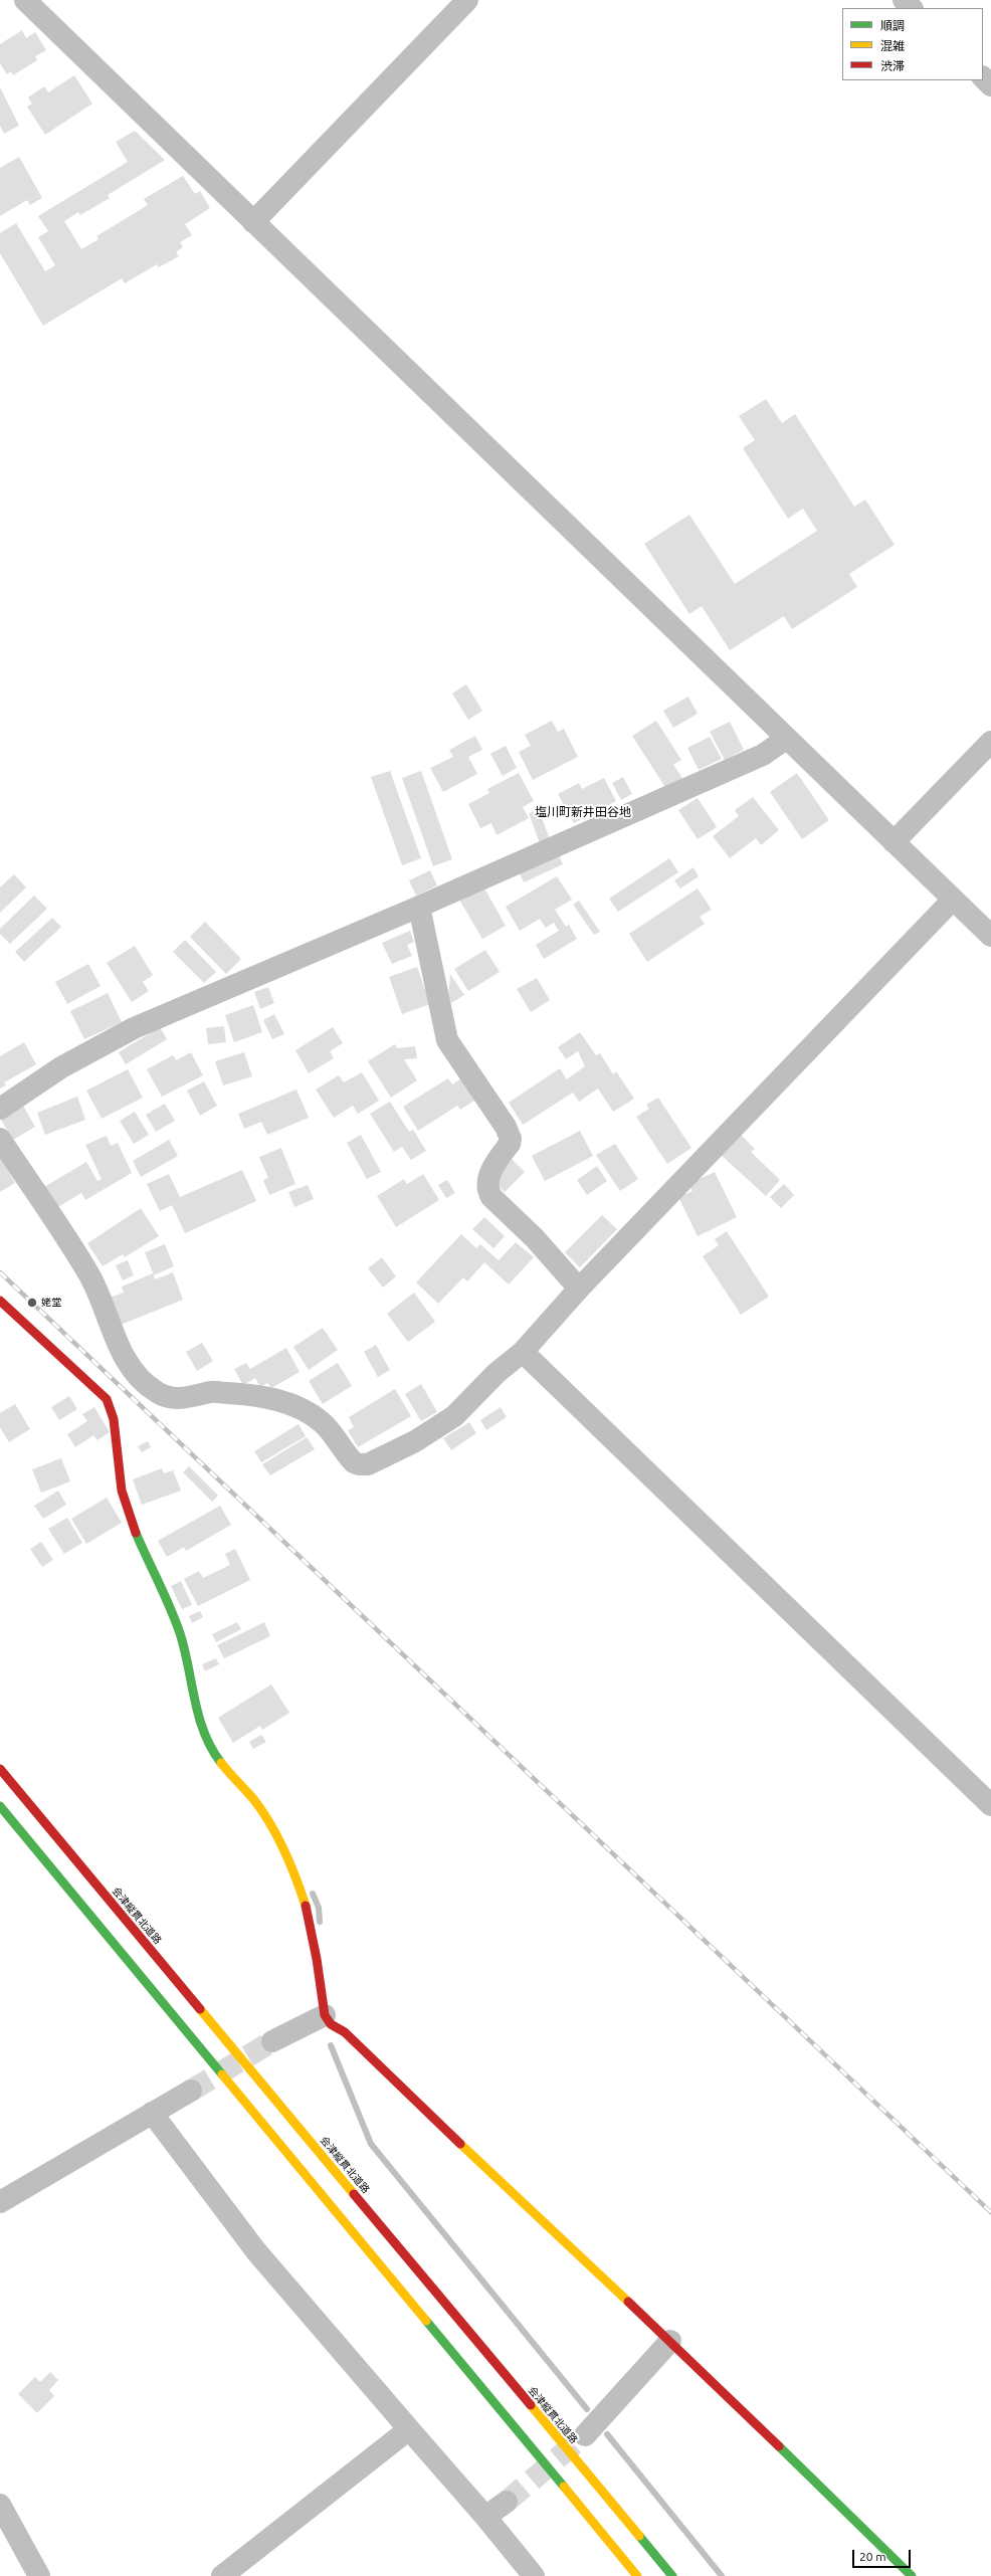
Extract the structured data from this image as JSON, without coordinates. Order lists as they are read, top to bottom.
{
  "streets": {
    "main road": ["会津縦貫北道路"]
  },
  "districts": ["塩川町新井田谷地"],
  "places": ["姥堂"],
  "legend": ["順調", "混雑", "渋滞"],
  "scale_bar": "20 m"
}
